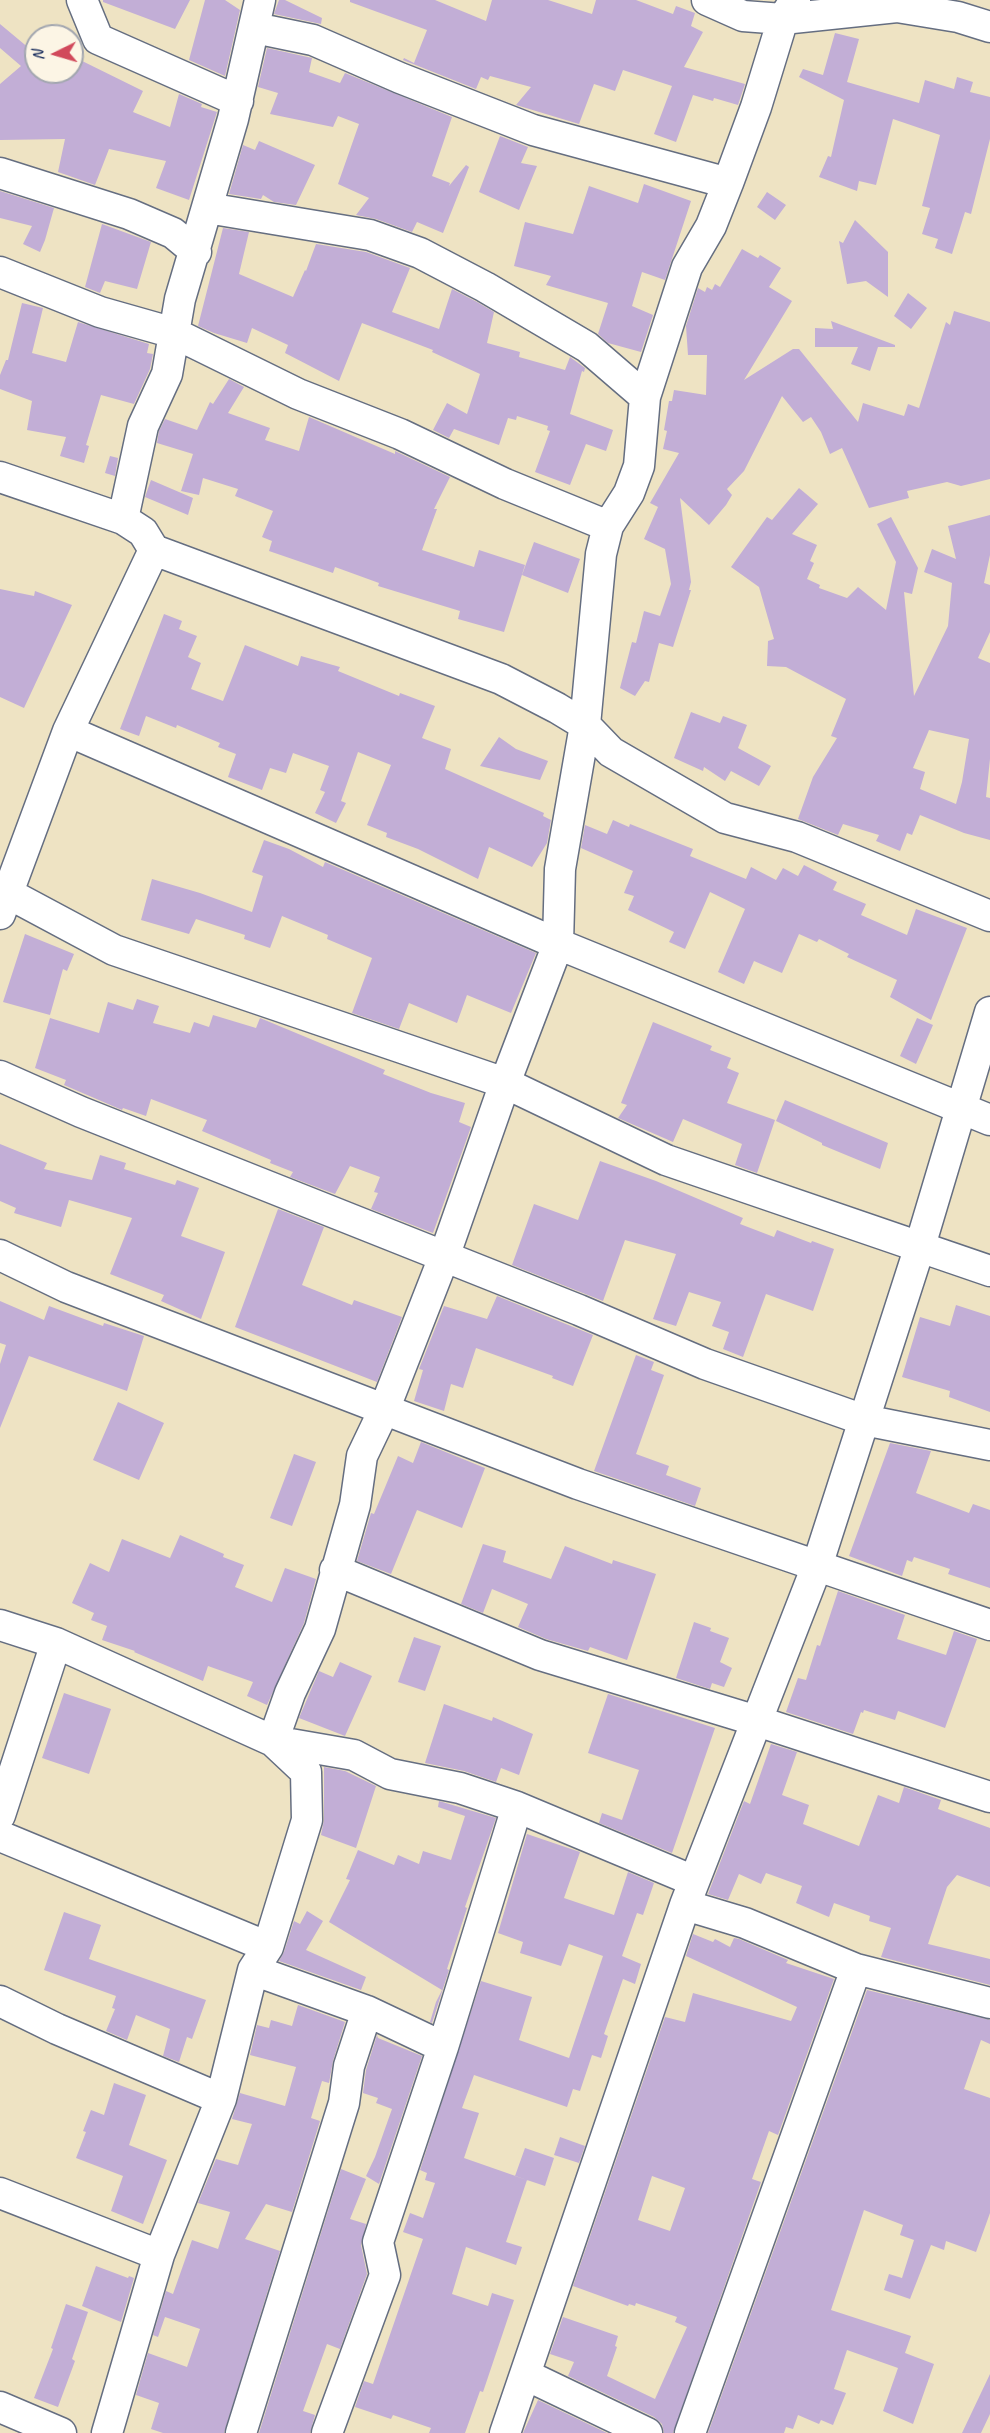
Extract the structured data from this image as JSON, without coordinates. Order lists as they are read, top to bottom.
{
  "north": "left"
}
